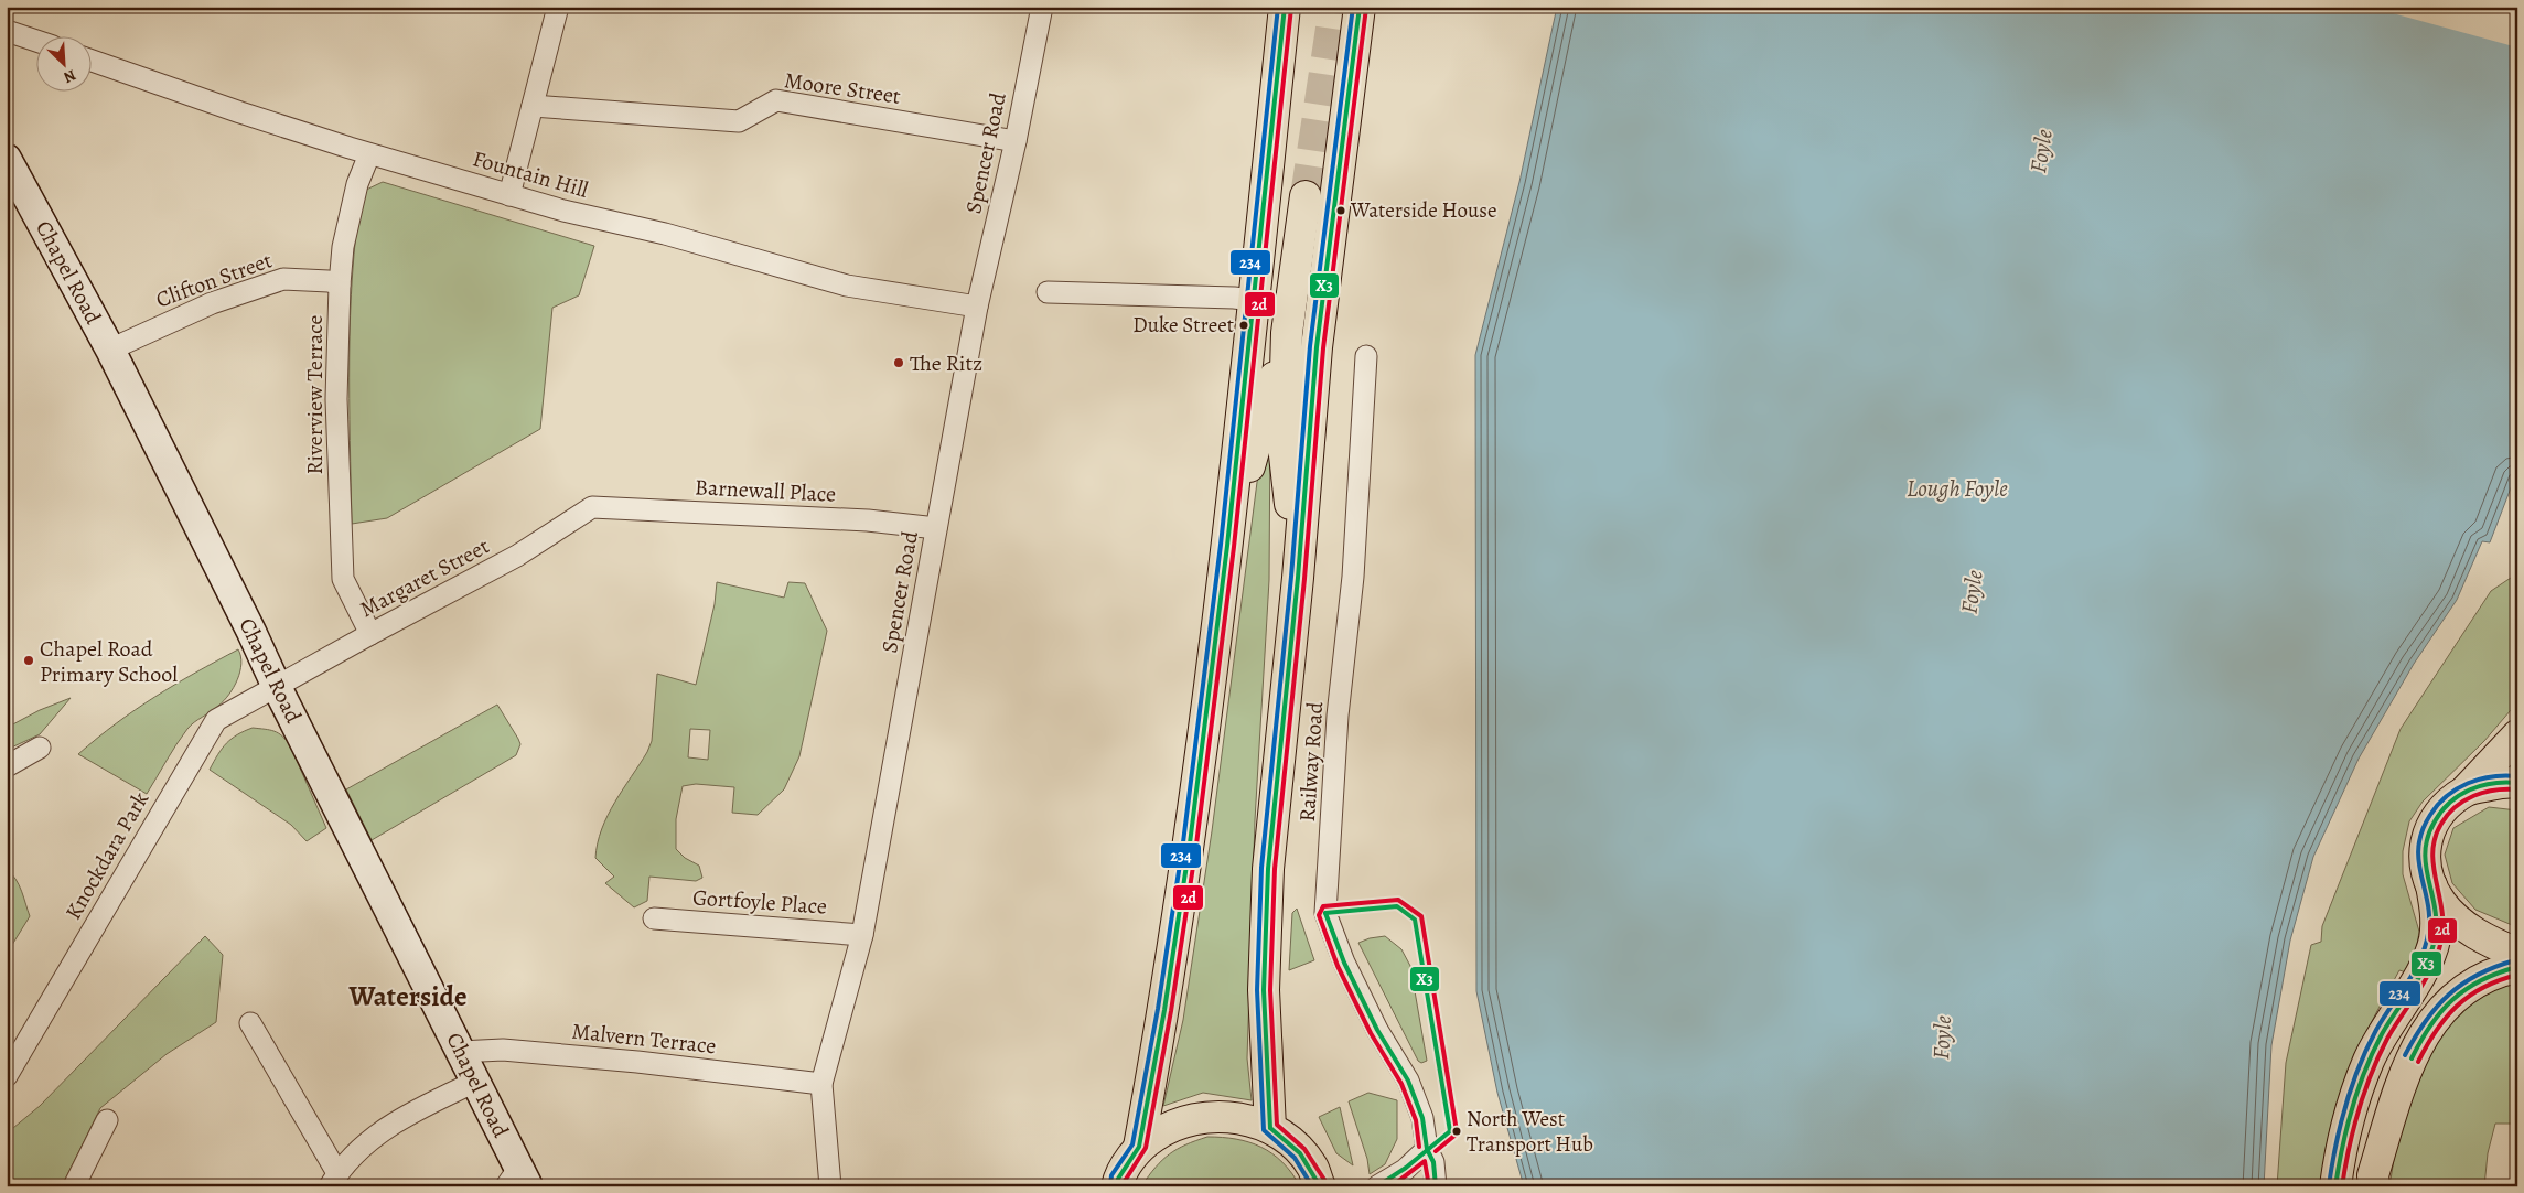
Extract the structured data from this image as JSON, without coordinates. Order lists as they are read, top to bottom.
{
  "streets": {
    "main road": ["Chapel Road"],
    "street": [
      "Moore Street",
      "Spencer Road",
      "Fountain Hill",
      "Clifton Street",
      "Riverview Terrace",
      "Barnewall Place",
      "Margaret Street",
      "Railway Road",
      "Knockdara Park",
      "Gortfoyle Place",
      "Malvern Terrace"
    ]
  },
  "crossings": [
    ["Moore Street", "Spencer Road"],
    ["Spencer Road", "Fountain Hill"],
    ["Spencer Road", "Barnewall Place"],
    ["Spencer Road", "Gortfoyle Place"],
    ["Spencer Road", "Malvern Terrace"],
    ["Fountain Hill", "Riverview Terrace"],
    ["Chapel Road", "Clifton Street"],
    ["Chapel Road", "Margaret Street"],
    ["Chapel Road", "Knockdara Park"],
    ["Chapel Road", "Malvern Terrace"],
    ["Clifton Street", "Riverview Terrace"],
    ["Riverview Terrace", "Margaret Street"],
    ["Barnewall Place", "Margaret Street"],
    ["Margaret Street", "Knockdara Park"]
  ],
  "districts": ["Waterside"],
  "water": ["Foyle", "Lough Foyle"],
  "places": [
    "Waterside House",
    "Duke Street",
    "The Ritz",
    "Chapel Road Primary School",
    "North West Transport Hub"
  ],
  "lines": ["transit line X3", "transit line 234", "transit line 2d"],
  "north": "bottom right"
}
